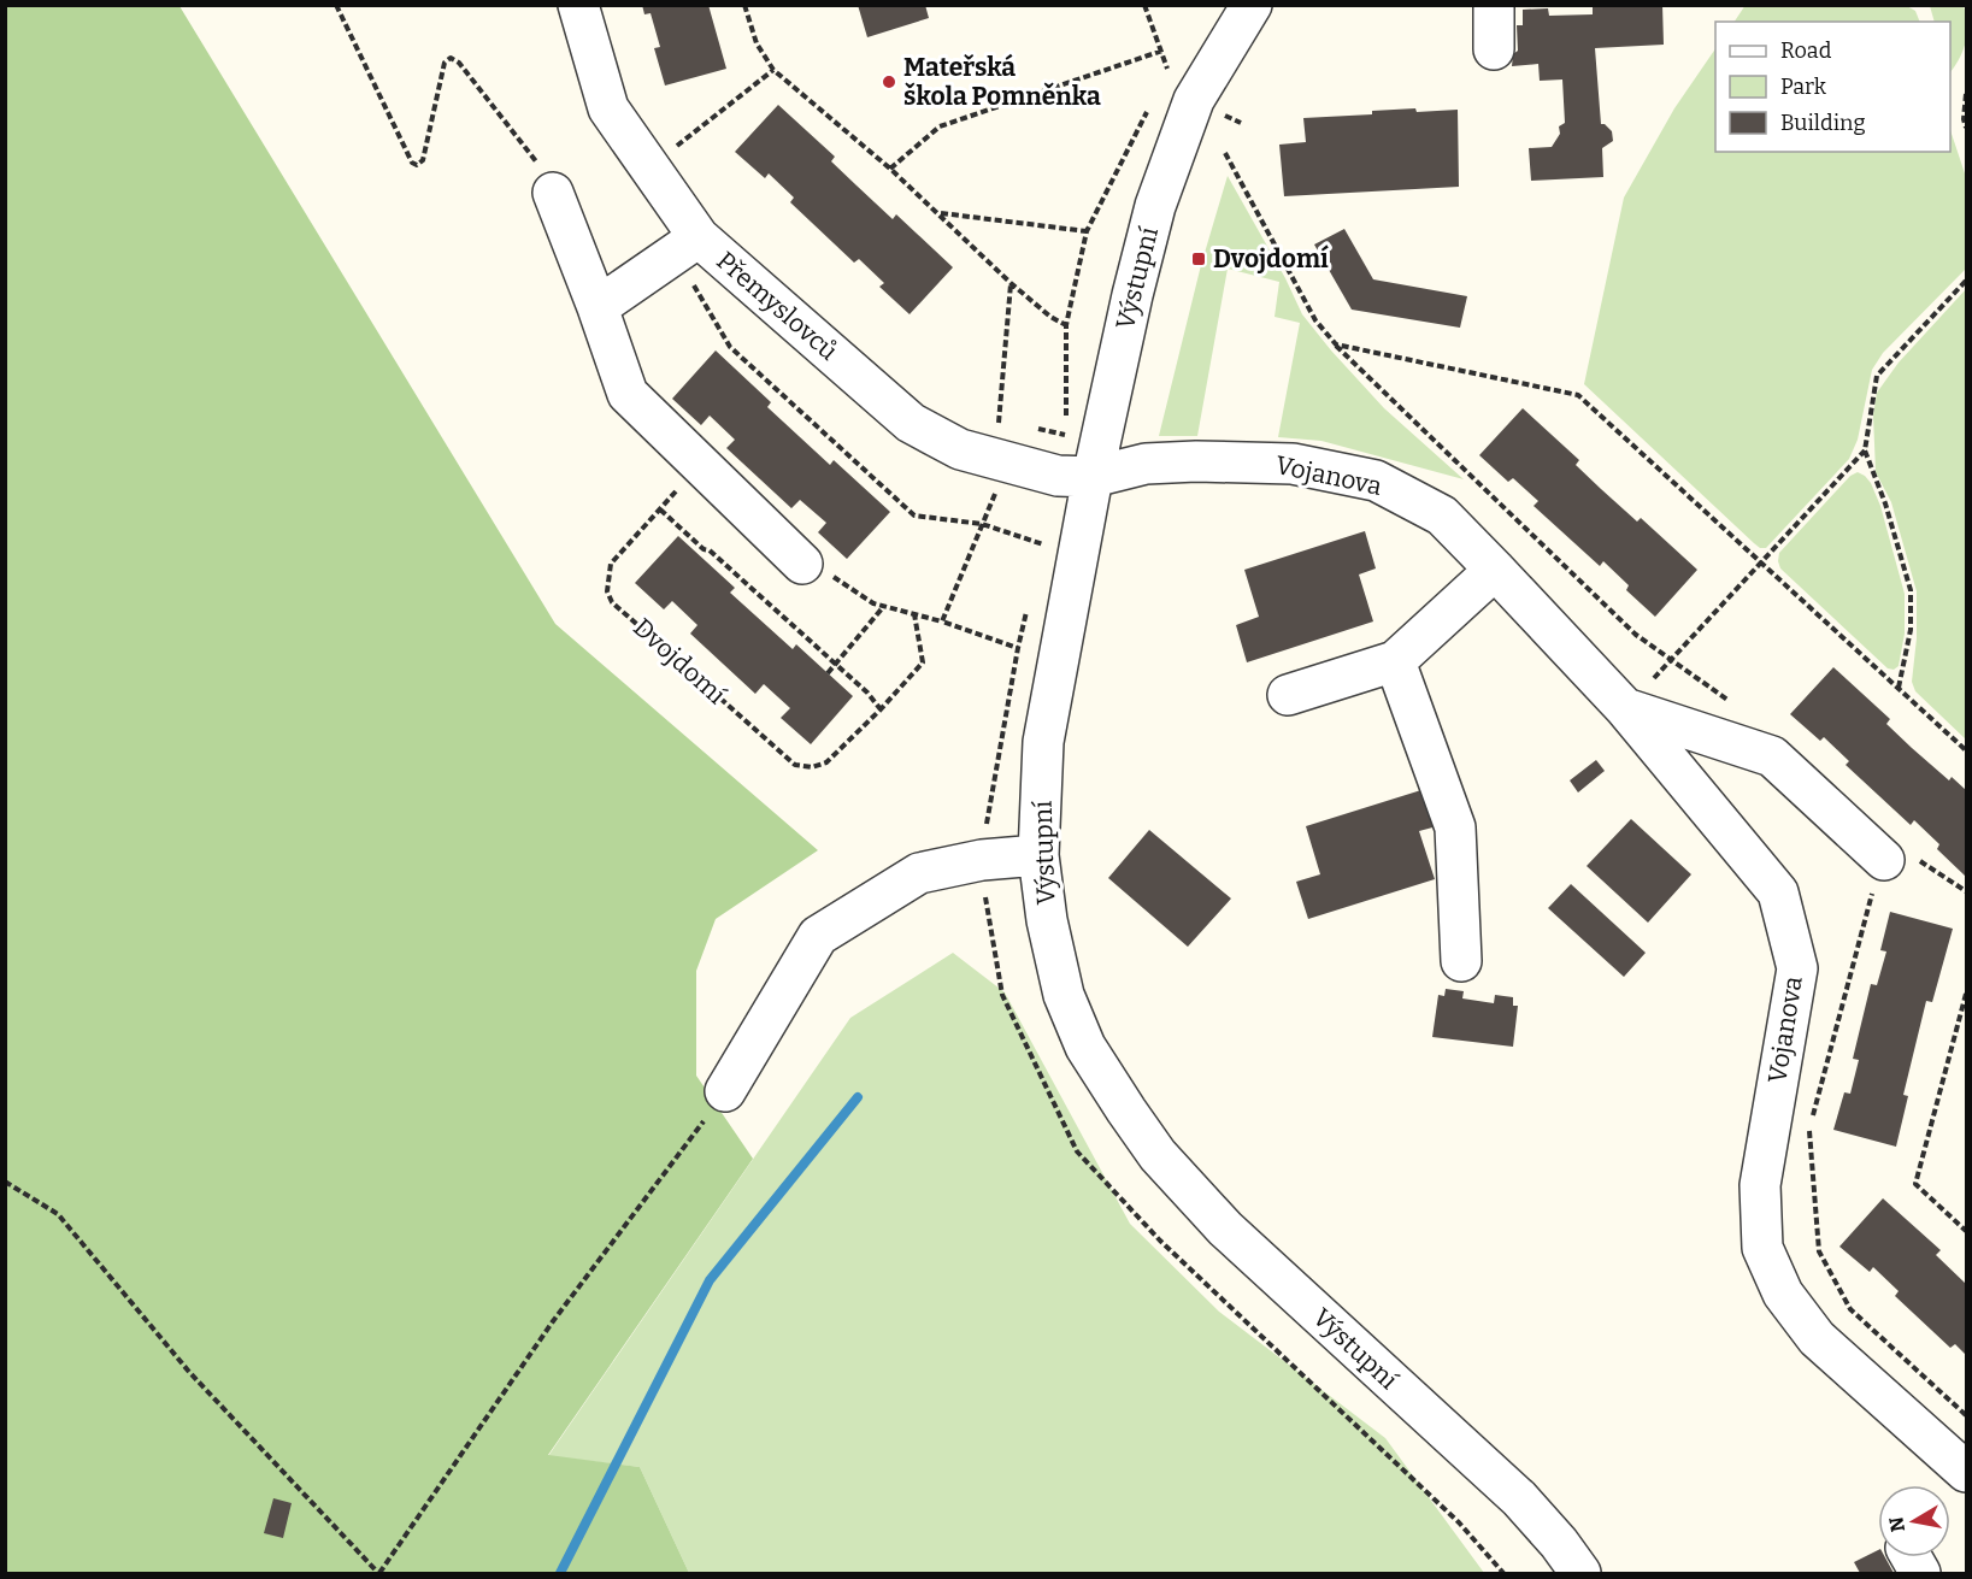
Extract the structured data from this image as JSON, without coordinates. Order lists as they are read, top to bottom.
{
  "streets": {
    "street": ["Výstupní", "Přemyslovců", "Vojanova"],
    "path": ["Dvojdomí"]
  },
  "crossings": [
    ["Výstupní", "Přemyslovců"],
    ["Výstupní", "Vojanova"],
    ["Přemyslovců", "Vojanova"]
  ],
  "places": {
    "other": ["Mateřská škola Pomněnka"],
    "transit": ["Dvojdomí"]
  },
  "legend": ["Road", "Park", "Building"],
  "north": "left"
}
